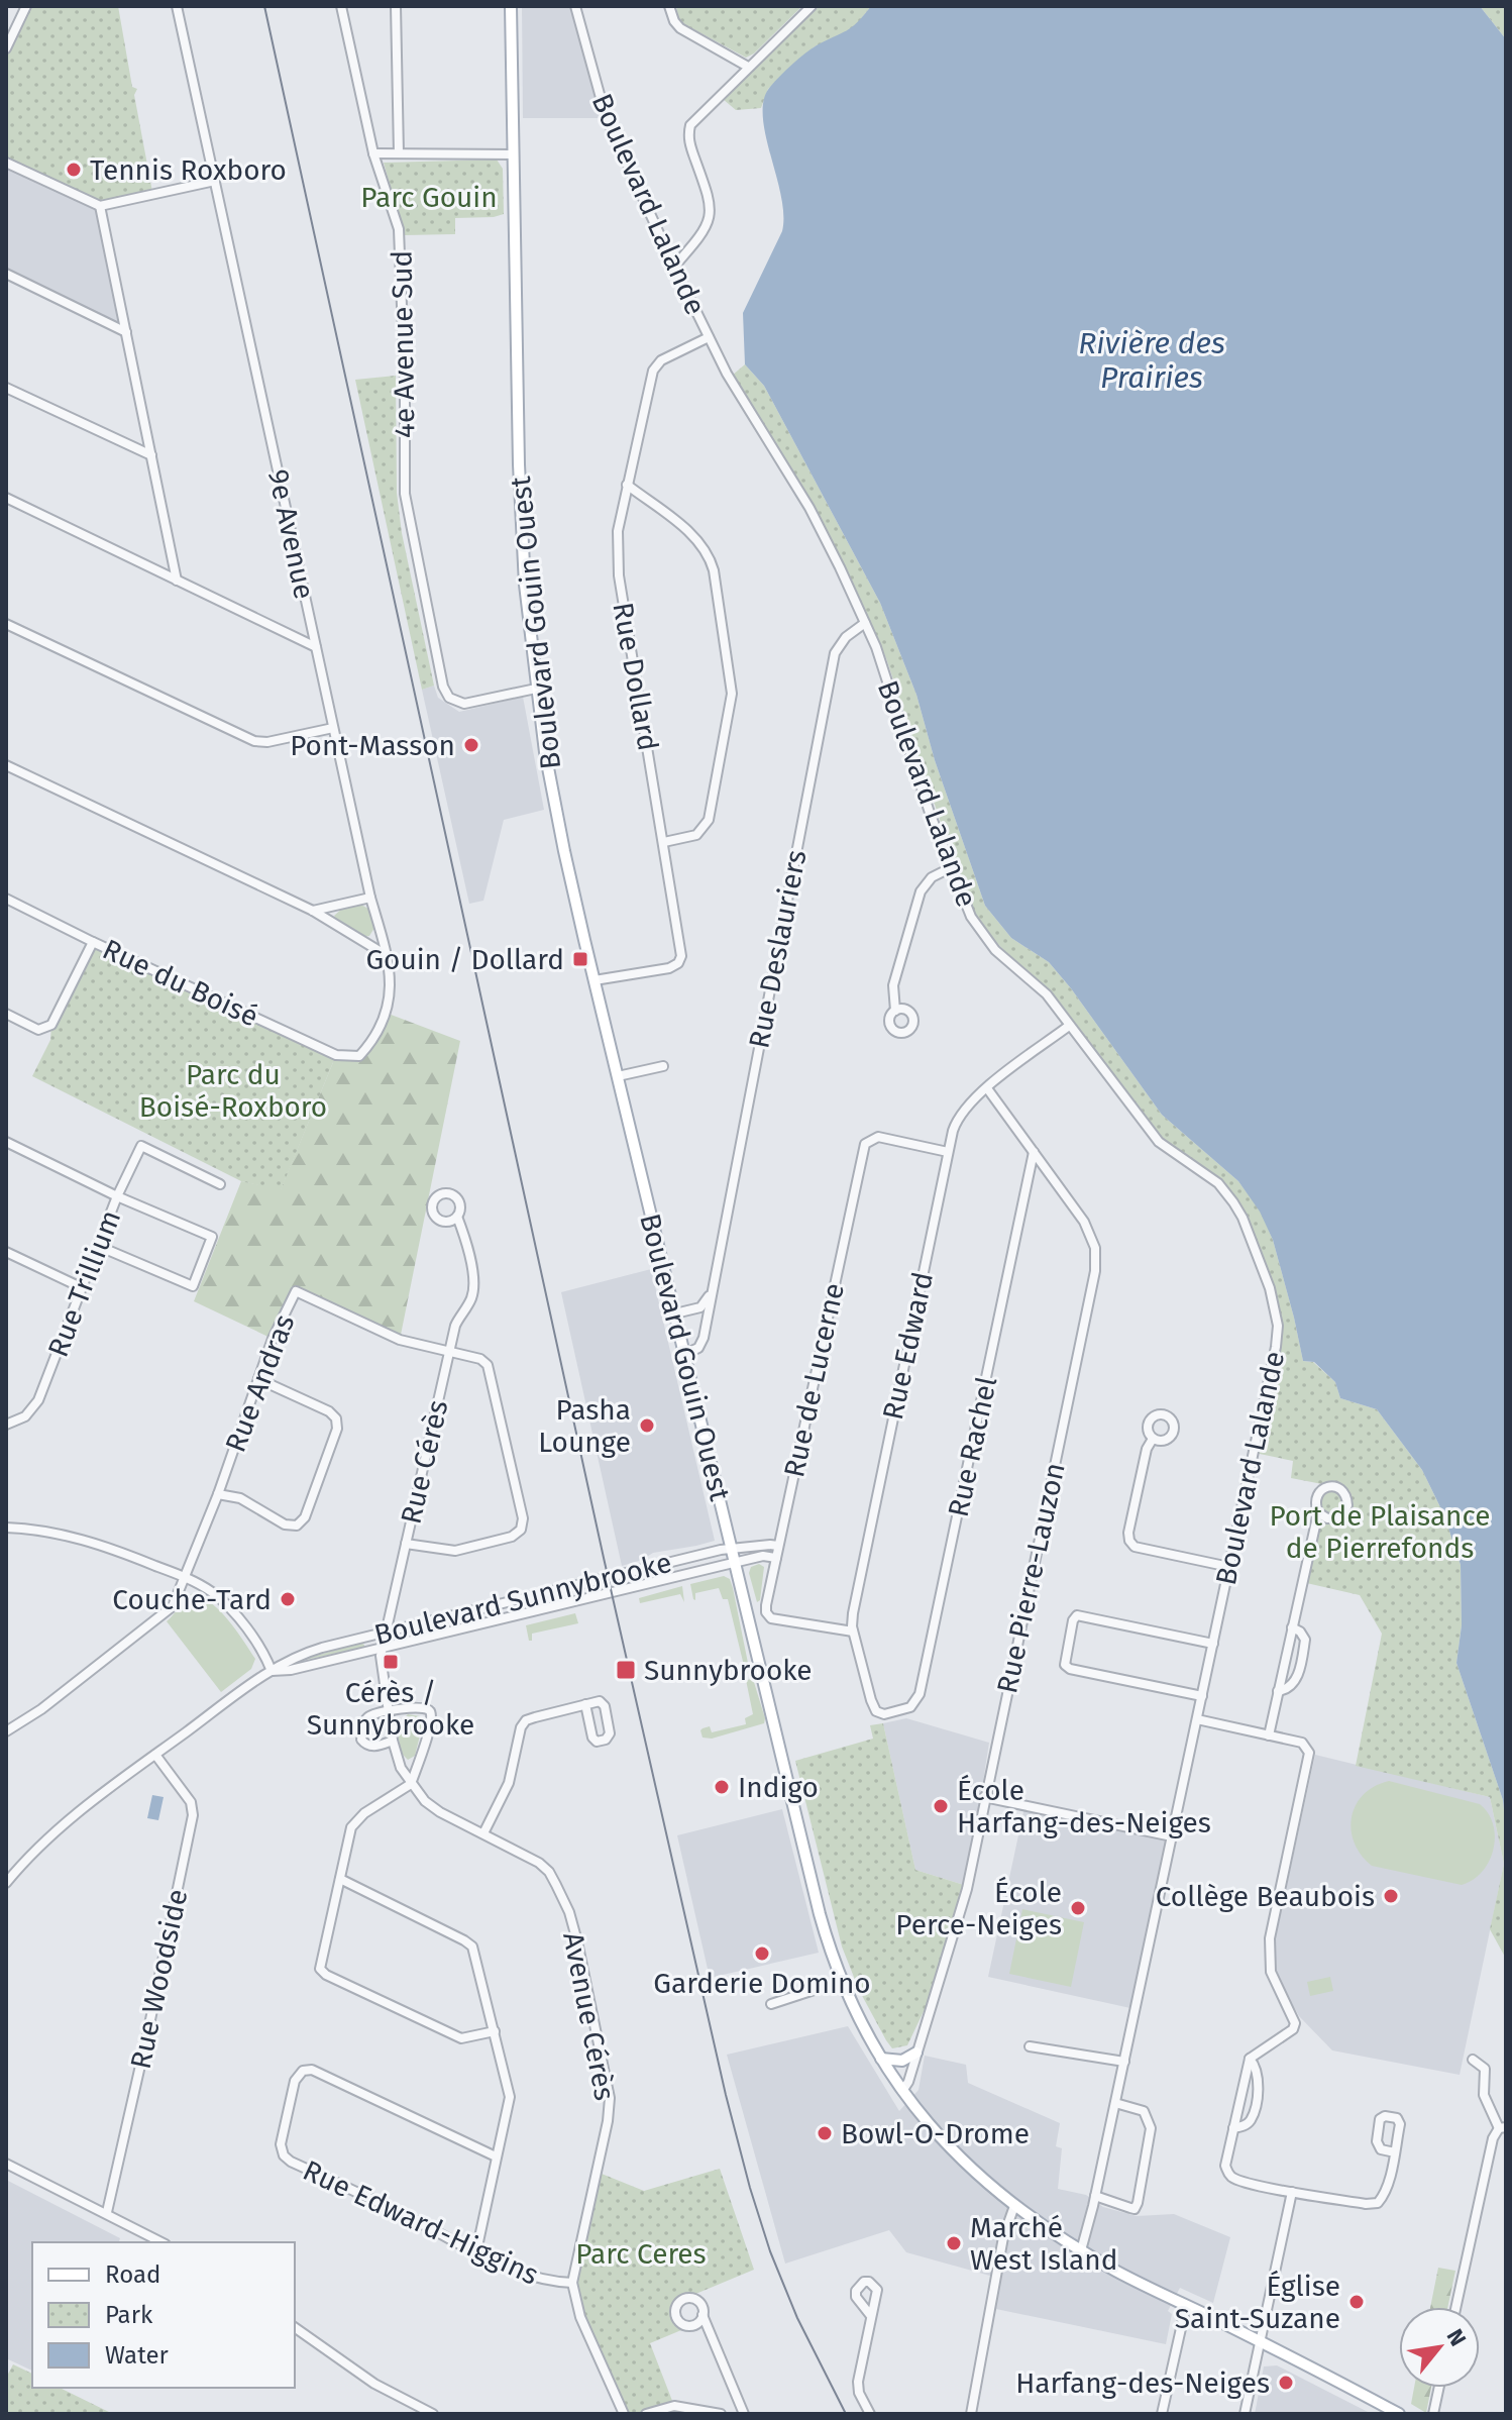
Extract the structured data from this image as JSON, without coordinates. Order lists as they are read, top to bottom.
{
  "streets": {
    "main road": ["Boulevard Gouin Ouest"],
    "street": [
      "Boulevard Lalande",
      "4e Avenue Sud",
      "9e Avenue",
      "Rue Dollard",
      "Rue Deslauriers",
      "Rue du Boisé",
      "Rue Trillium",
      "Rue Edward",
      "Rue de Lucerne",
      "Rue Andras",
      "Rue Rachel",
      "Rue Cérès",
      "Rue Pierre-Lauzon",
      "Boulevard Sunnybrooke",
      "Rue Woodside",
      "Avenue Cérès",
      "Rue Edward-Higgins"
    ]
  },
  "crossings": [
    ["Boulevard Lalande", "Boulevard Gouin Ouest"],
    ["Boulevard Lalande", "Rue Dollard"],
    ["Boulevard Lalande", "Rue Deslauriers"],
    ["Boulevard Lalande", "Rue Edward"],
    ["4e Avenue Sud", "Boulevard Gouin Ouest"],
    ["9e Avenue", "Rue du Boisé"],
    ["Boulevard Gouin Ouest", "Rue Dollard"],
    ["Boulevard Gouin Ouest", "Rue Deslauriers"],
    ["Boulevard Gouin Ouest", "Rue Pierre-Lauzon"],
    ["Boulevard Gouin Ouest", "Boulevard Sunnybrooke"],
    ["Rue Edward", "Rue de Lucerne"],
    ["Rue Edward", "Rue Rachel"],
    ["Rue Edward", "Rue Pierre-Lauzon"],
    ["Rue de Lucerne", "Boulevard Sunnybrooke"],
    ["Rue Andras", "Rue Cérès"],
    ["Rue Rachel", "Rue Pierre-Lauzon"],
    ["Rue Cérès", "Boulevard Sunnybrooke"],
    ["Rue Cérès", "Avenue Cérès"],
    ["Boulevard Sunnybrooke", "Rue Woodside"],
    ["Avenue Cérès", "Rue Edward-Higgins"]
  ],
  "water": ["Rivière des Prairies"],
  "parks": [
    "Parc Gouin",
    "Parc du Boisé-Roxboro",
    "Port de Plaisance de Pierrefonds",
    "Parc Ceres"
  ],
  "places": {
    "other": [
      "Tennis Roxboro",
      "Pont-Masson",
      "Pasha Lounge",
      "Couche-Tard",
      "Indigo",
      "École Harfang-des-Neiges",
      "Collège Beaubois",
      "École Perce-Neiges",
      "Garderie Domino",
      "Bowl-O-Drome",
      "Marché West Island",
      "Église Saint-Suzane",
      "Harfang-des-Neiges"
    ],
    "transit": ["Gouin / Dollard", "Cérès / Sunnybrooke", "Sunnybrooke"]
  },
  "legend": ["Road", "Park", "Water"],
  "north": "top right"
}
